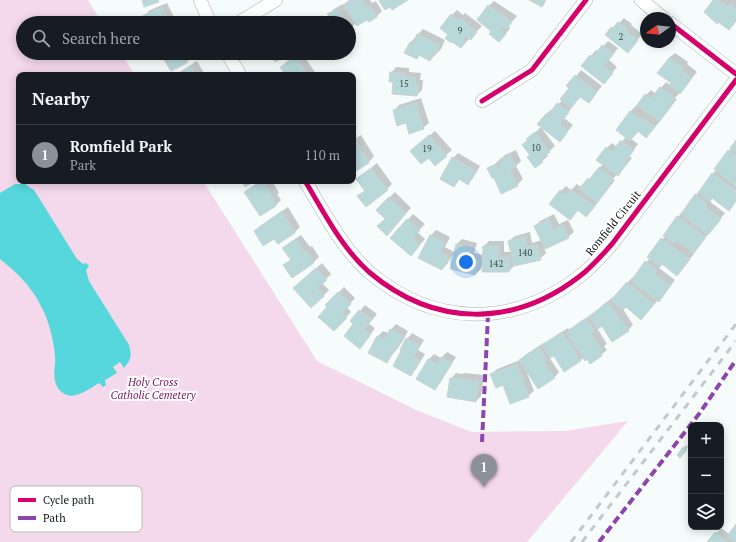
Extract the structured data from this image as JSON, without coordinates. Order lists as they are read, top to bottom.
{
  "streets": {
    "street": ["Romfield Circuit"]
  },
  "parks": ["Holy Cross Catholic Cemetery"],
  "house_numbers": [
    "9",
    "2",
    "15",
    "10",
    "19",
    "140",
    "142"
  ],
  "legend": ["Cycle path", "Path"],
  "north": "left",
  "page": {
    "search": "Search here",
    "heading": "Nearby",
    "list": [
      {
        "mark": "1",
        "name": "Romfield Park",
        "note": "Park",
        "value": "110 m"
      }
    ],
    "map_buttons": ["+", "−"],
    "pins": "1"
  }
}
